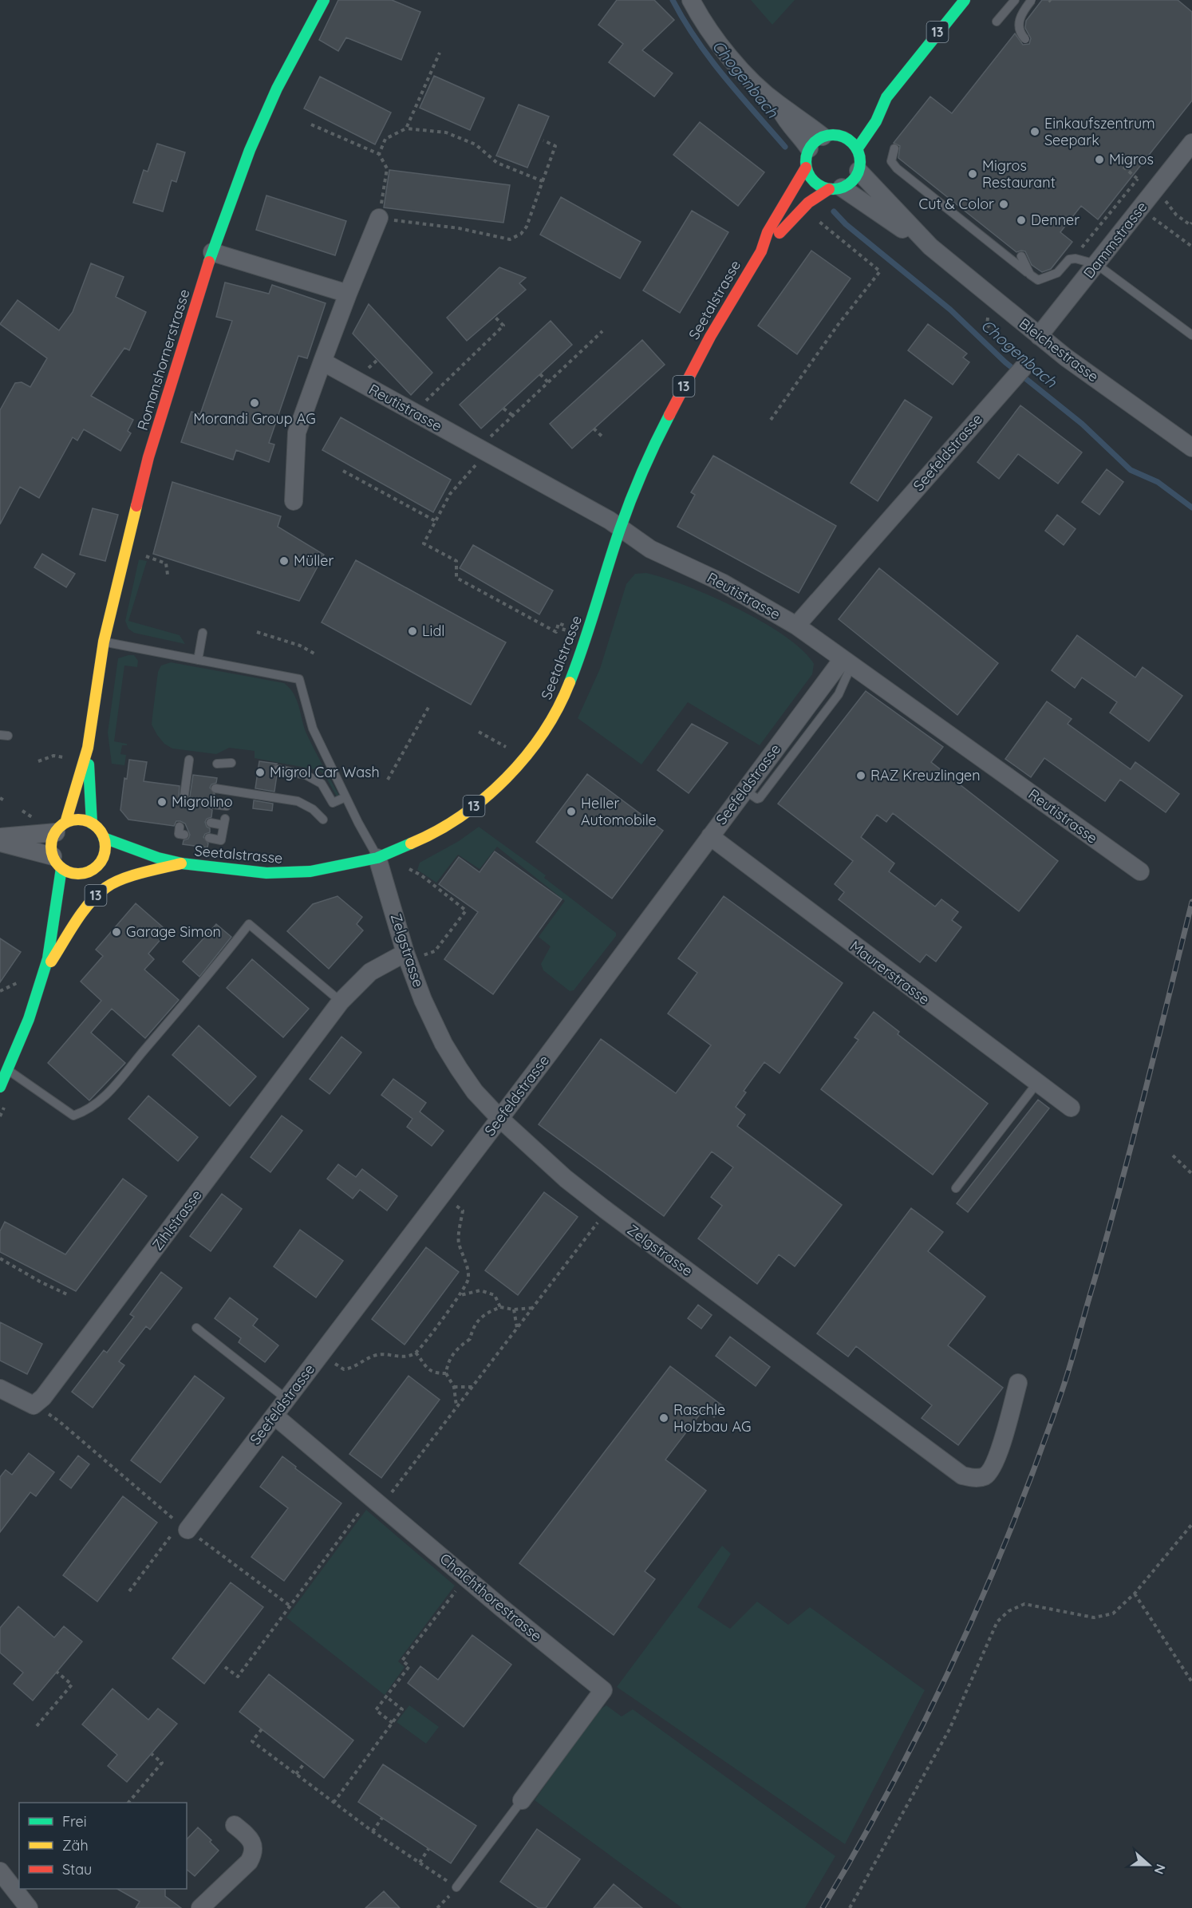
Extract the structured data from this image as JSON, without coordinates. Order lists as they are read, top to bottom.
{
  "streets": {
    "main road": ["13", "Seetalstrasse", "Romanshornerstrasse"],
    "street": [
      "Dammstrasse",
      "Bleichestrasse",
      "Reutistrasse",
      "Seefeldstrasse",
      "Zelgstrasse",
      "Maurerstrasse",
      "Zihlstrasse",
      "Chalchthorestrasse"
    ]
  },
  "crossings": [
    ["13", "Seetalstrasse"],
    ["13", "Bleichestrasse"],
    ["13", "Romanshornerstrasse"],
    ["Dammstrasse", "Bleichestrasse"],
    ["Seetalstrasse", "Bleichestrasse"],
    ["Seetalstrasse", "Romanshornerstrasse"],
    ["Seetalstrasse", "Reutistrasse"],
    ["Seetalstrasse", "Zelgstrasse"],
    ["Reutistrasse", "Seefeldstrasse"],
    ["Seefeldstrasse", "Zelgstrasse"],
    ["Seefeldstrasse", "Maurerstrasse"],
    ["Seefeldstrasse", "Chalchthorestrasse"],
    ["Zelgstrasse", "Zihlstrasse"]
  ],
  "water": ["Chogenbach"],
  "places": [
    "Einkaufszentrum Seepark",
    "Migros",
    "Migros Restaurant",
    "Cut & Color",
    "Denner",
    "Morandi Group AG",
    "Müller",
    "Lidl",
    "Migrol Car Wash",
    "RAZ Kreuzlingen",
    "Migrolino",
    "Heller Automobile",
    "Garage Simon",
    "Raschle Holzbau AG"
  ],
  "legend": ["Frei", "Zäh", "Stau"],
  "north": "right"
}
